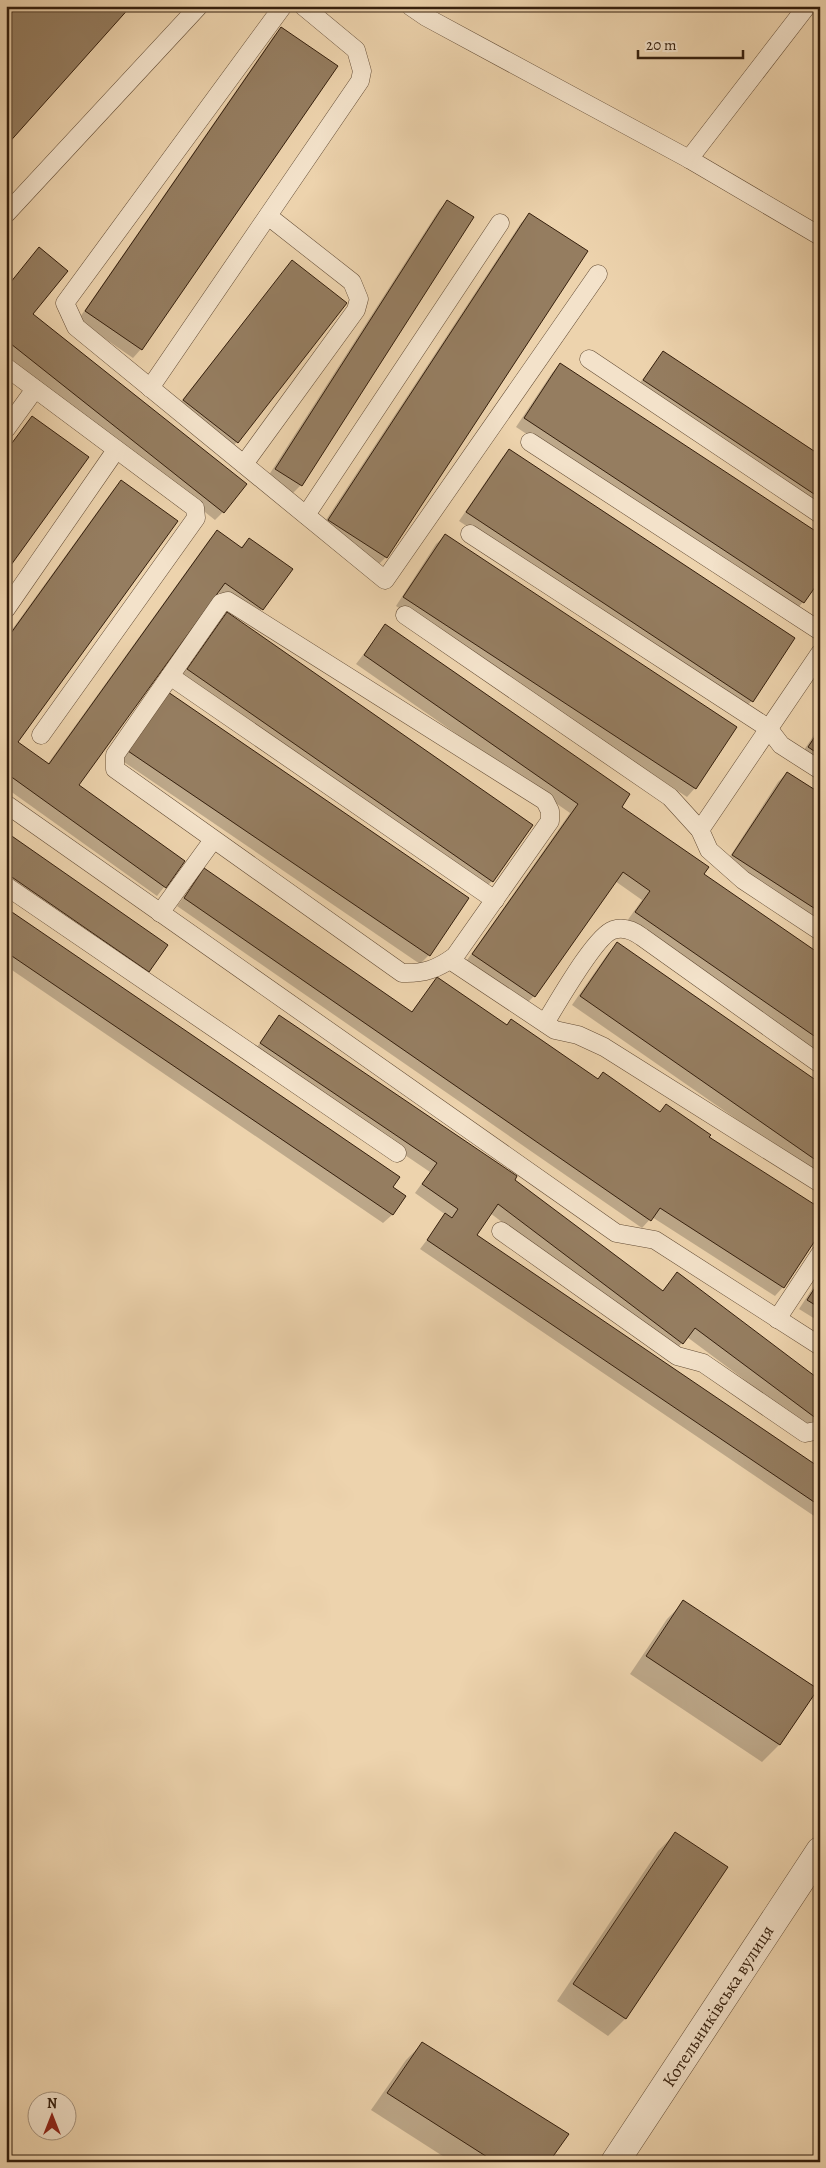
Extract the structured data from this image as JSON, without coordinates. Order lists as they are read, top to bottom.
{
  "streets": {
    "street": ["Котельниківська вулиця"]
  },
  "scale_bar": "20 m",
  "north": "top"
}
